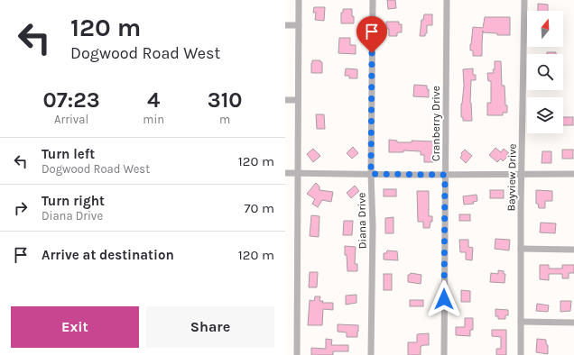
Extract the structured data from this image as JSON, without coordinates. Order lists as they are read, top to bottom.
{
  "streets": {
    "street": ["Cranberry Drive", "Bayview Drive", "Diana Drive"]
  },
  "north": "top",
  "page": {
    "turn": ["120 m", "Dogwood Road West"],
    "eta": [
      "07:23",
      "Arrival",
      "4",
      "min",
      "310",
      "m"
    ],
    "list": [
      {
        "name": "Turn left",
        "note": "Dogwood Road West",
        "value": "120 m"
      },
      {
        "name": "Turn right",
        "note": "Diana Drive",
        "value": "70 m"
      },
      {
        "name": "Arrive at destination",
        "value": "120 m"
      }
    ],
    "buttons": ["Exit", "Share"]
  }
}
